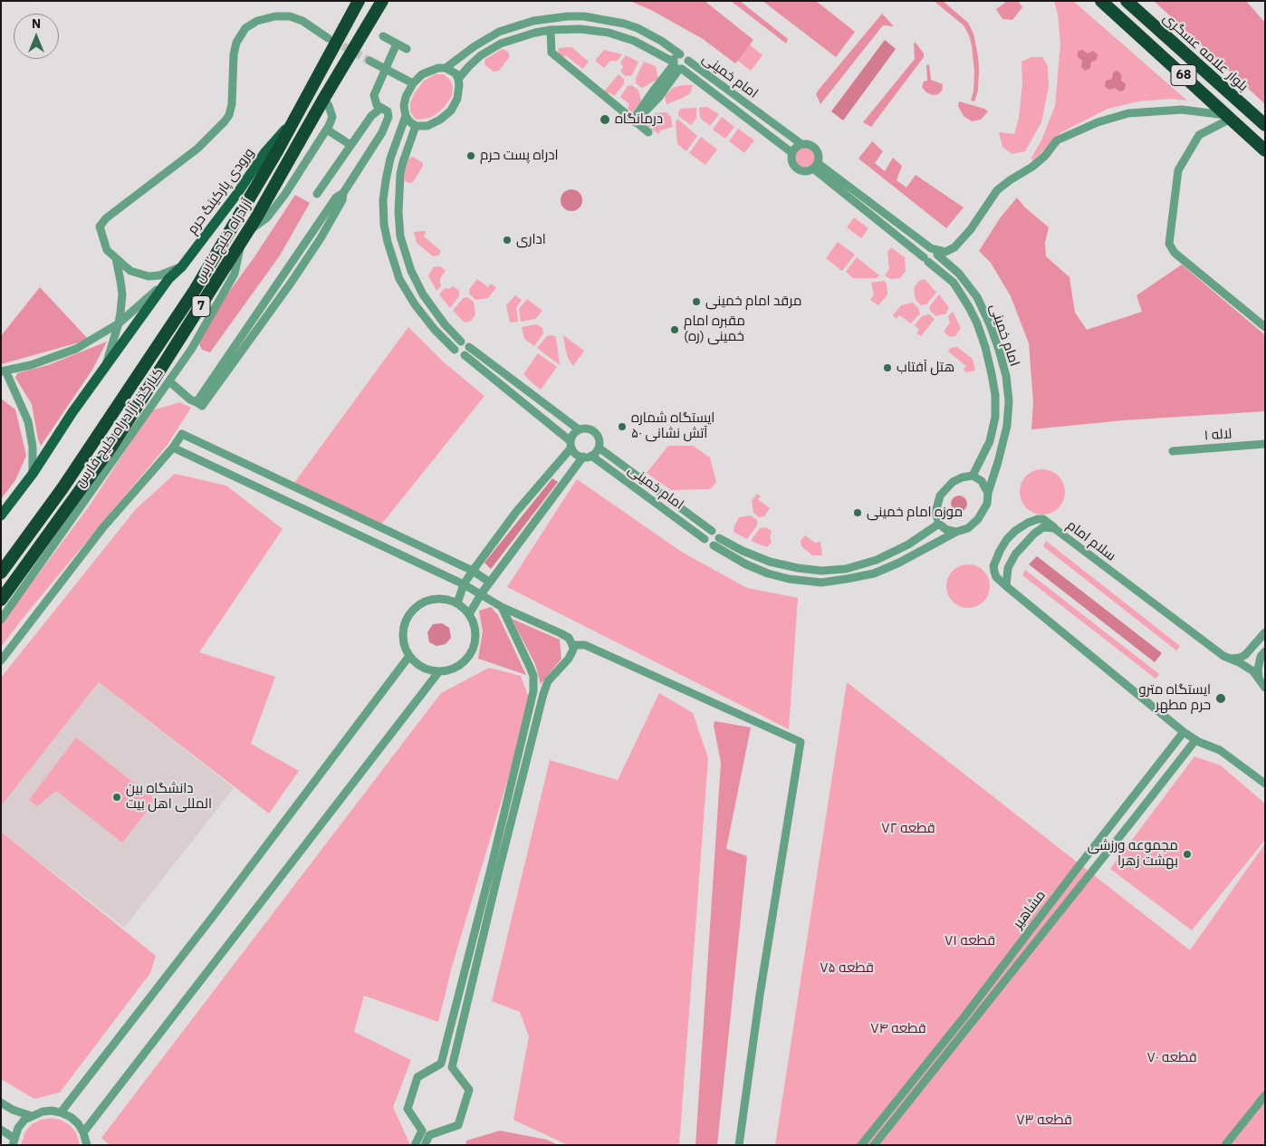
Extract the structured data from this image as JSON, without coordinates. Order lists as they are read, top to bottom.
{
  "streets": {
    "highway": [
      "بلوار علامه عسگری",
      "68",
      "آزادراه خلیج فارس",
      "7"
    ],
    "main road": ["ورودی پارکینگ حرم"],
    "street": [
      "امام خمینی",
      "کنارگذر آزاد راه خلیج فارس",
      "لاله ۱",
      "سلام امام",
      "مشاهیر"
    ]
  },
  "crossings": [
    ["ورودی پارکینگ حرم", "آزادراه خلیج فارس"],
    ["آزادراه خلیج فارس", "کنارگذر آزاد راه خلیج فارس"]
  ],
  "parks": [
    "قطعه ۷۲",
    "قطعه ۷۱",
    "قطعه ۷۵",
    "قطعه ۷۴",
    "قطعه ۷۰",
    "قطعه ۷۳"
  ],
  "places": [
    "درمانگاه",
    "ادراه پست حرم",
    "اداری",
    "مرقد امام خمینی",
    "مقبره امام خمینی (ره)",
    "هتل آفتاب",
    "ایستگاه شماره ۵۰ آتش نشانی",
    "موزه امام خمینی",
    "ایستگاه مترو حرم مطهر",
    "دانشگاه بین المللی اهل بیت",
    "مجموعه ورزشی بهشت زهرا"
  ],
  "north": "top"
}
